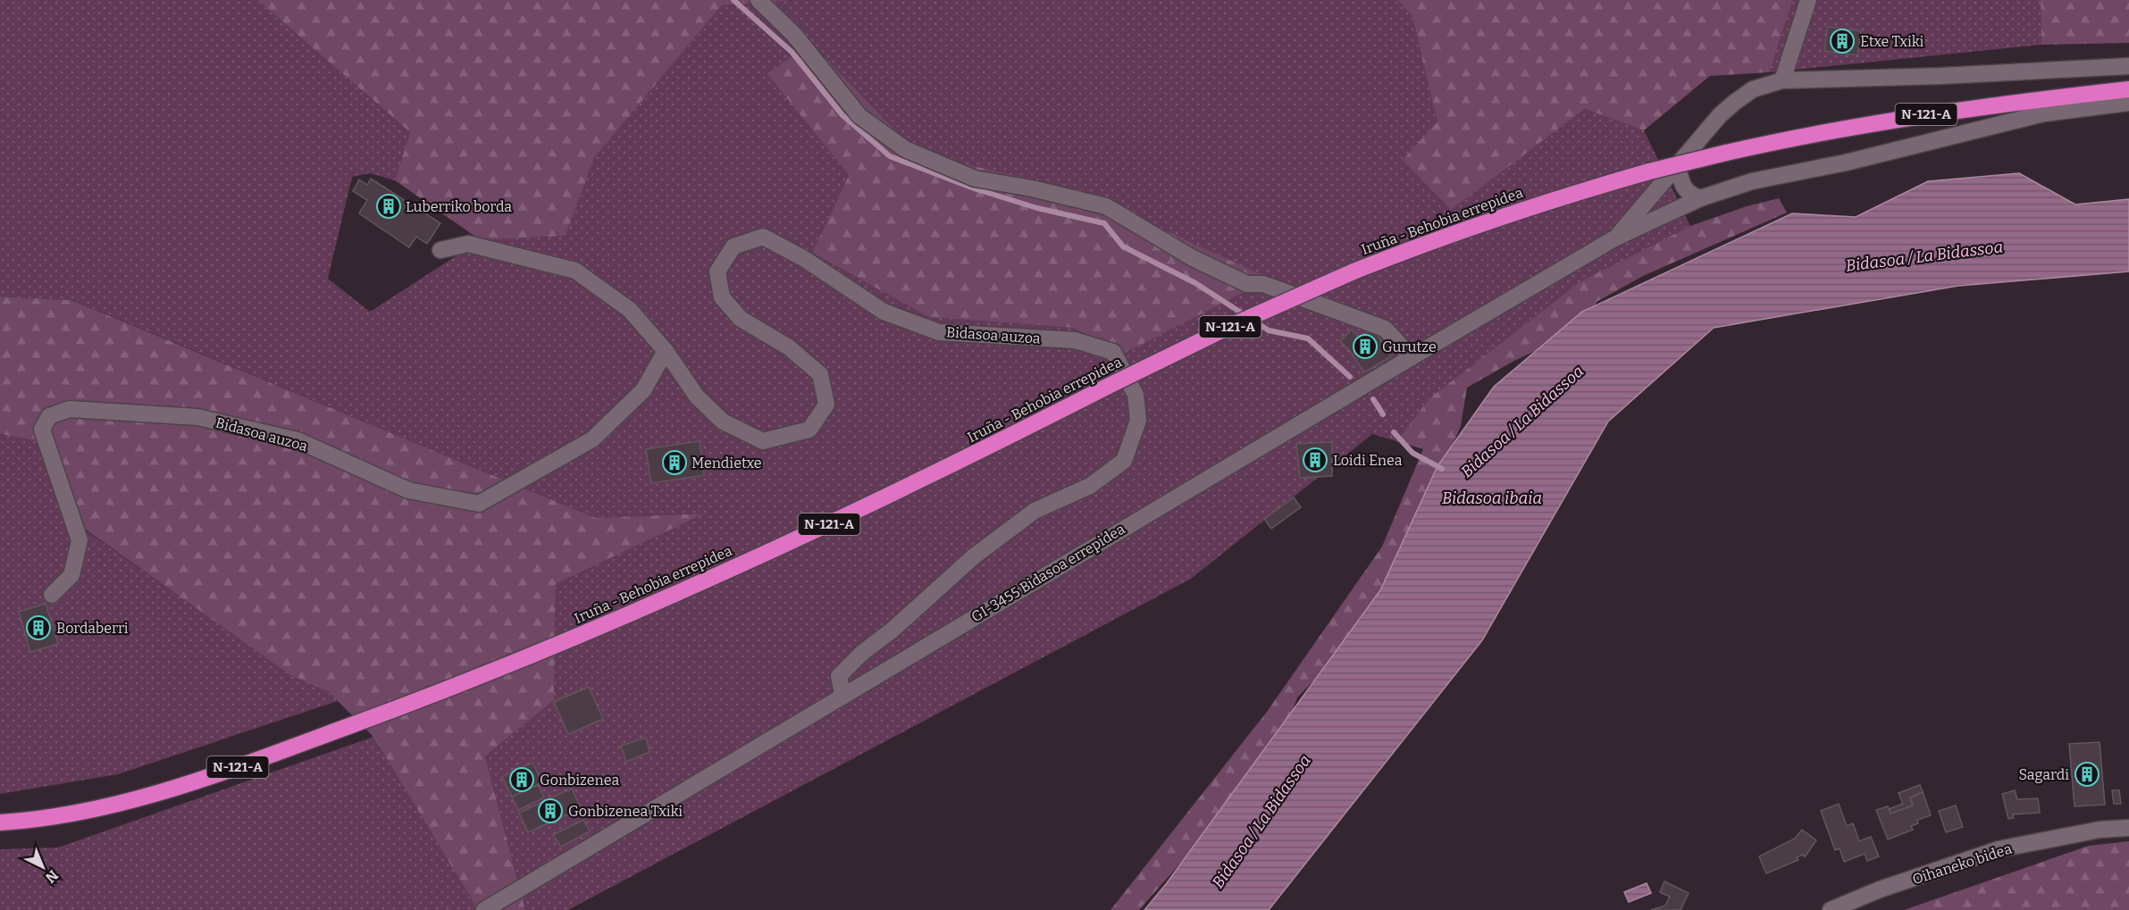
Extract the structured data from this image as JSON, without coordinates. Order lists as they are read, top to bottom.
{
  "streets": {
    "highway": ["N-121-A", "Iruña - Behobia errepidea"],
    "street": ["Bidasoa auzoa", "GI-3455 Bidasoa errepidea", "Oihaneko bidea"]
  },
  "crossings": [
    ["Bidasoa auzoa", "GI-3455 Bidasoa errepidea"]
  ],
  "water": ["Bidasoa / La Bidassoa", "Bidasoa ibaia"],
  "places": {
    "building": [
      "Etxe Txiki",
      "Luberriko borda",
      "Gurutze",
      "Loidi Enea",
      "Mendietxe",
      "Bordaberri",
      "Sagardi",
      "Gonbizenea",
      "Gonbizenea Txiki"
    ]
  },
  "north": "bottom right"
}
